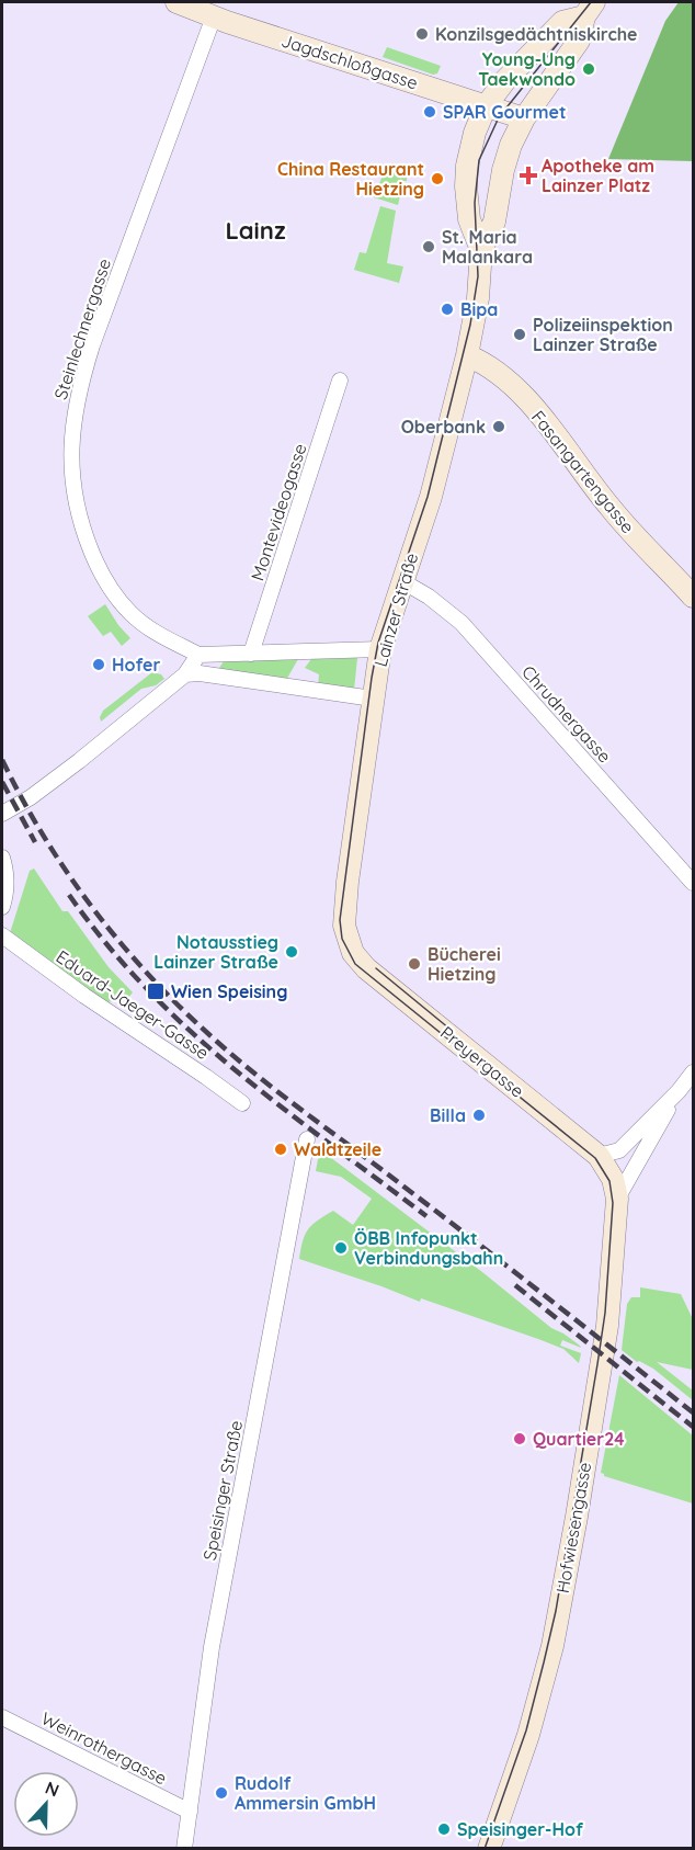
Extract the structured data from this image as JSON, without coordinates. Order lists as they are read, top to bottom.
{
  "streets": {
    "main road": [
      "Jagdschloßgasse",
      "Fasangartengasse",
      "Lainzer Straße",
      "Preyergasse",
      "Hofwiesengasse"
    ],
    "street": [
      "Steinlechnergasse",
      "Montevideogasse",
      "Chrudnergasse",
      "Eduard-Jaeger-Gasse",
      "Speisinger Straße",
      "Weinrothergasse"
    ]
  },
  "crossings": [
    ["Jagdschloßgasse", "Steinlechnergasse"],
    ["Jagdschloßgasse", "Lainzer Straße"],
    ["Fasangartengasse", "Lainzer Straße"],
    ["Lainzer Straße", "Chrudnergasse"],
    ["Lainzer Straße", "Preyergasse"],
    ["Preyergasse", "Hofwiesengasse"],
    ["Speisinger Straße", "Weinrothergasse"]
  ],
  "districts": ["Lainz"],
  "places": {
    "other": [
      "Konzilsgedächtniskirche",
      "Young-Ung Taekwondo",
      "SPAR Gourmet",
      "China Restaurant Hietzing",
      "St. Maria Malankara",
      "Bipa",
      "Polizeiinspektion Lainzer Straße",
      "Oberbank",
      "Hofer",
      "Notausstieg Lainzer Straße",
      "Bücherei Hietzing",
      "Billa",
      "Waldtzeile",
      "ÖBB Infopunkt Verbindungsbahn",
      "Quartier24",
      "Rudolf Ammersin GmbH",
      "Speisinger-Hof"
    ],
    "health": ["Apotheke am Lainzer Platz"],
    "transit": ["Wien Speising"]
  },
  "north": "top"
}
